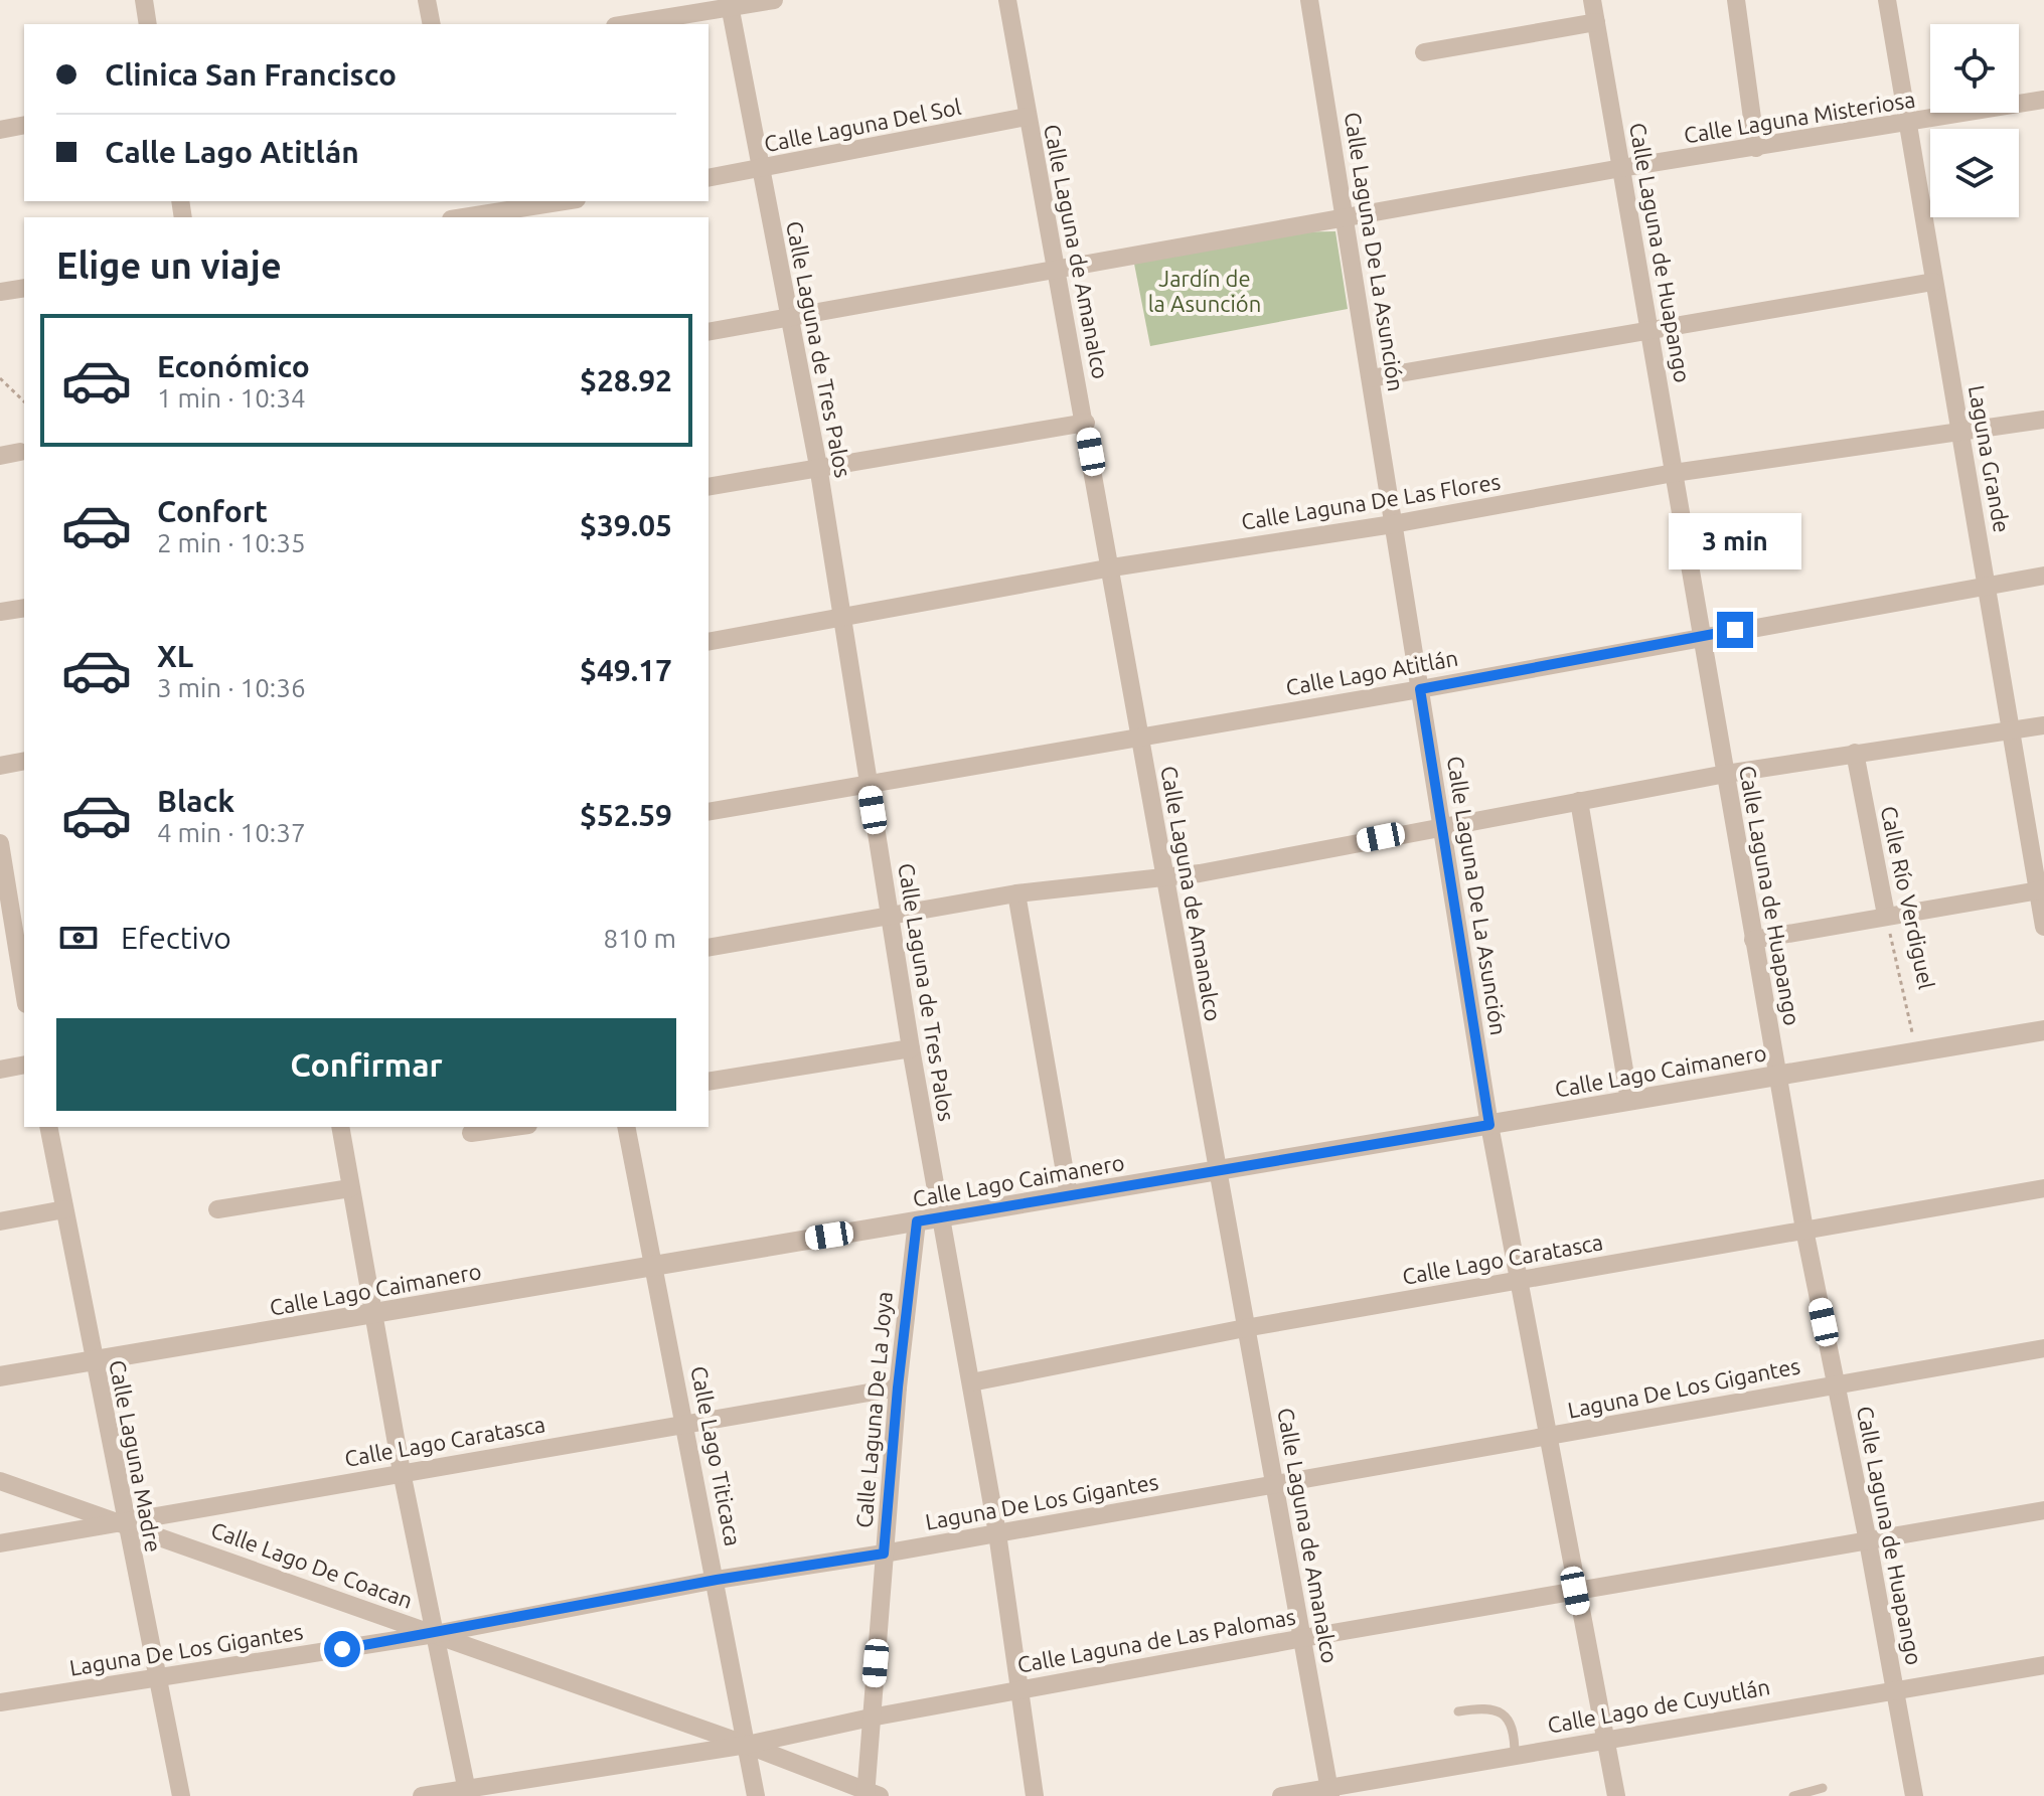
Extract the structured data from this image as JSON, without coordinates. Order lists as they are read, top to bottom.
{
  "streets": {
    "street": [
      "Calle Laguna Misteriosa",
      "Calle Laguna Del Sol",
      "Calle Laguna de Amanalco",
      "Calle Laguna De La Asunción",
      "Calle Laguna de Huapango",
      "Calle Laguna de Tres Palos",
      "Laguna Grande",
      "Calle Laguna De Las Flores",
      "Calle Lago Atitlán",
      "Calle Río Verdiguel",
      "Calle Lago Caimanero",
      "Calle Lago Caratasca",
      "Laguna De Los Gigantes",
      "Calle Laguna De La Joya",
      "Calle Laguna Madre",
      "Calle Lago Titicaca",
      "Calle Lago De Coacan",
      "Calle Laguna de Las Palomas",
      "Calle Lago de Cuyutlán"
    ]
  },
  "crossings": [
    ["Calle Laguna Misteriosa", "Calle Laguna de Amanalco"],
    ["Calle Laguna Misteriosa", "Calle Laguna De La Asunción"],
    ["Calle Laguna Misteriosa", "Calle Laguna de Huapango"],
    ["Calle Laguna Misteriosa", "Calle Laguna de Tres Palos"],
    ["Calle Laguna Misteriosa", "Laguna Grande"],
    ["Calle Laguna Del Sol", "Calle Laguna de Amanalco"],
    ["Calle Laguna Del Sol", "Calle Laguna de Tres Palos"],
    ["Calle Laguna de Amanalco", "Calle Laguna De Las Flores"],
    ["Calle Laguna de Amanalco", "Calle Lago Atitlán"],
    ["Calle Laguna de Amanalco", "Calle Lago Caimanero"],
    ["Calle Laguna de Amanalco", "Calle Lago Caratasca"],
    ["Calle Laguna de Amanalco", "Laguna De Los Gigantes"],
    ["Calle Laguna de Amanalco", "Calle Laguna de Las Palomas"],
    ["Calle Laguna de Amanalco", "Calle Lago de Cuyutlán"],
    ["Calle Laguna De La Asunción", "Calle Laguna De Las Flores"],
    ["Calle Laguna De La Asunción", "Calle Lago Atitlán"],
    ["Calle Laguna De La Asunción", "Calle Lago Caimanero"],
    ["Calle Laguna De La Asunción", "Calle Lago Caratasca"],
    ["Calle Laguna De La Asunción", "Laguna De Los Gigantes"],
    ["Calle Laguna De La Asunción", "Calle Laguna de Las Palomas"],
    ["Calle Laguna De La Asunción", "Calle Lago de Cuyutlán"],
    ["Calle Laguna de Huapango", "Calle Laguna De Las Flores"],
    ["Calle Laguna de Huapango", "Calle Lago Atitlán"],
    ["Calle Laguna de Huapango", "Calle Lago Caimanero"],
    ["Calle Laguna de Huapango", "Calle Lago Caratasca"],
    ["Calle Laguna de Huapango", "Laguna De Los Gigantes"],
    ["Calle Laguna de Huapango", "Calle Laguna de Las Palomas"],
    ["Calle Laguna de Huapango", "Calle Lago de Cuyutlán"],
    ["Calle Laguna de Tres Palos", "Calle Laguna De Las Flores"],
    ["Calle Laguna de Tres Palos", "Calle Lago Atitlán"],
    ["Calle Laguna de Tres Palos", "Calle Lago Caimanero"],
    ["Calle Laguna de Tres Palos", "Calle Lago Caratasca"],
    ["Calle Laguna de Tres Palos", "Laguna De Los Gigantes"],
    ["Calle Laguna de Tres Palos", "Calle Laguna de Las Palomas"],
    ["Laguna Grande", "Calle Laguna De Las Flores"],
    ["Laguna Grande", "Calle Lago Atitlán"],
    ["Calle Río Verdiguel", "Calle Lago Caimanero"],
    ["Calle Lago Caimanero", "Calle Laguna De La Joya"],
    ["Calle Lago Caimanero", "Calle Laguna Madre"],
    ["Calle Lago Caimanero", "Calle Lago Titicaca"],
    ["Calle Lago Caratasca", "Calle Laguna De La Joya"],
    ["Calle Lago Caratasca", "Calle Laguna Madre"],
    ["Calle Lago Caratasca", "Calle Lago Titicaca"],
    ["Calle Lago Caratasca", "Calle Lago De Coacan"],
    ["Laguna De Los Gigantes", "Calle Laguna De La Joya"],
    ["Laguna De Los Gigantes", "Calle Laguna Madre"],
    ["Laguna De Los Gigantes", "Calle Lago Titicaca"],
    ["Laguna De Los Gigantes", "Calle Lago De Coacan"],
    ["Calle Laguna De La Joya", "Calle Lago De Coacan"],
    ["Calle Laguna De La Joya", "Calle Laguna de Las Palomas"],
    ["Calle Laguna Madre", "Calle Lago De Coacan"],
    ["Calle Lago Titicaca", "Calle Lago De Coacan"],
    ["Calle Lago Titicaca", "Calle Laguna de Las Palomas"],
    ["Calle Lago De Coacan", "Calle Laguna de Las Palomas"]
  ],
  "parks": ["Jardín de la Asunción"],
  "page": {
    "banner": ["Clinica San Francisco", "Calle Lago Atitlán"],
    "heading": "Elige un viaje",
    "list": [
      {
        "name": "Económico",
        "note": "1 min · 10:34",
        "value": "$28.92"
      },
      {
        "name": "Confort",
        "note": "2 min · 10:35",
        "value": "$39.05"
      },
      {
        "name": "XL",
        "note": "3 min · 10:36",
        "value": "$49.17"
      },
      {
        "name": "Black",
        "note": "4 min · 10:37",
        "value": "$52.59"
      }
    ],
    "bubble": "3 min",
    "pay": ["Efectivo", "810 m"],
    "buttons": "Confirmar"
  }
}
